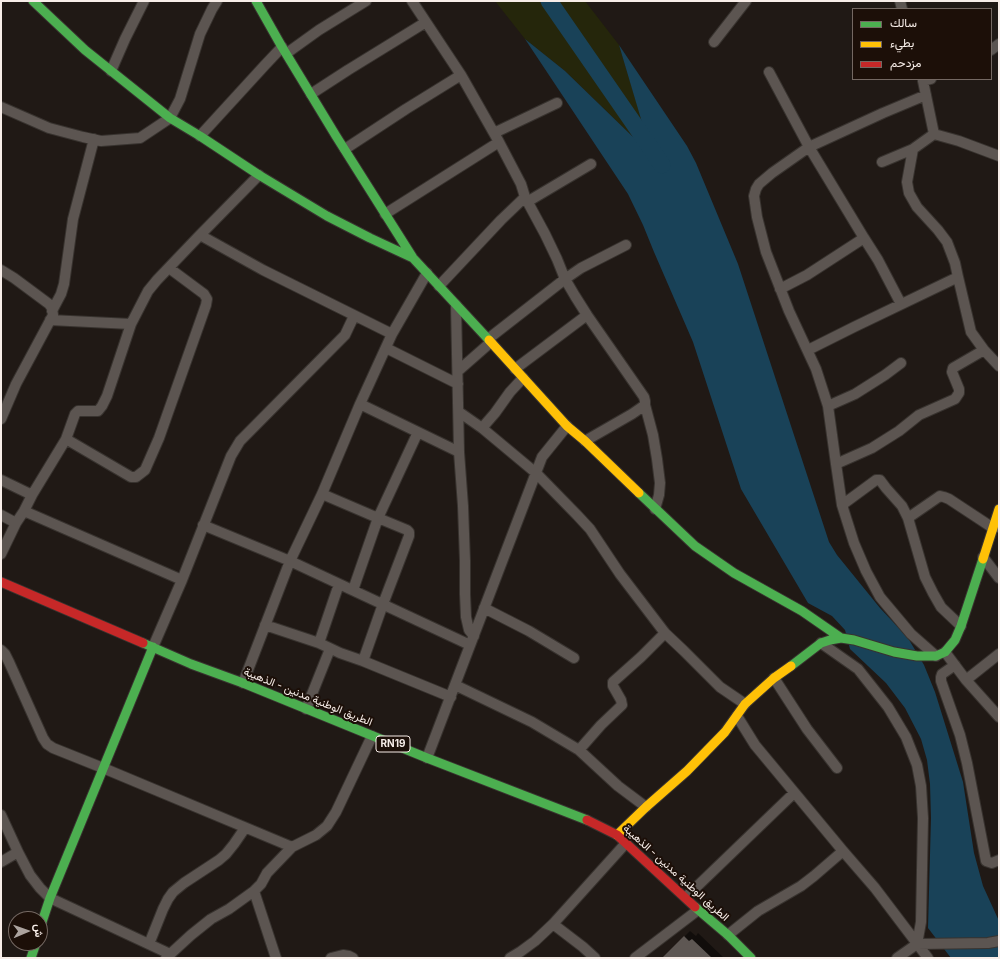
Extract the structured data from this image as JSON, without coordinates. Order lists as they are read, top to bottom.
{
  "streets": {
    "street": ["الطريق الوطنية مدنين - الذهيبة", "RN19"]
  },
  "legend": ["سالك", "بطيء", "مزدحم"],
  "north": "right"
}
